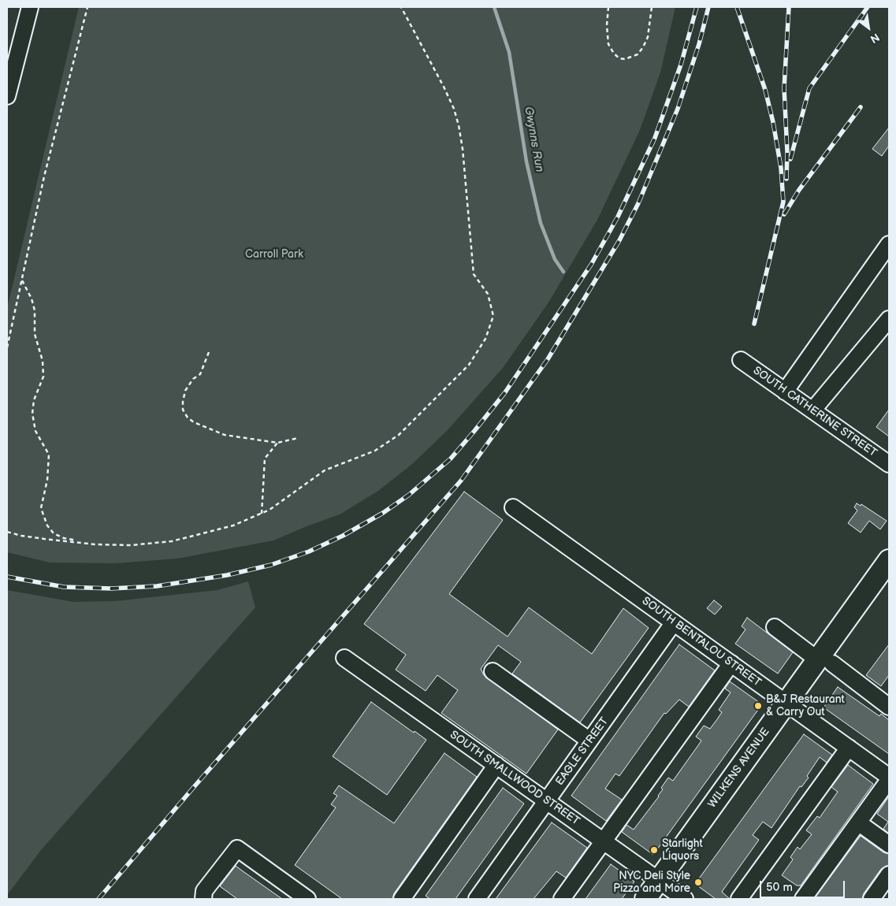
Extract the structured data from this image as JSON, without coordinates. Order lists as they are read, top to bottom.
{
  "streets": {
    "main road": ["WILKENS AVENUE"],
    "street": [
      "SOUTH CATHERINE STREET",
      "SOUTH BENTALOU STREET",
      "EAGLE STREET",
      "SOUTH SMALLWOOD STREET"
    ]
  },
  "crossings": [
    ["SOUTH BENTALOU STREET", "EAGLE STREET"],
    ["SOUTH BENTALOU STREET", "WILKENS AVENUE"],
    ["EAGLE STREET", "SOUTH SMALLWOOD STREET"],
    ["WILKENS AVENUE", "SOUTH SMALLWOOD STREET"]
  ],
  "water": ["Gwynns Run"],
  "parks": ["Carroll Park"],
  "places": ["B&J Restaurant & Carry Out", "Starlight Liquors", "NYC Deli Style Pizza and More"],
  "scale_bar": "50 m",
  "north": "bottom right"
}
